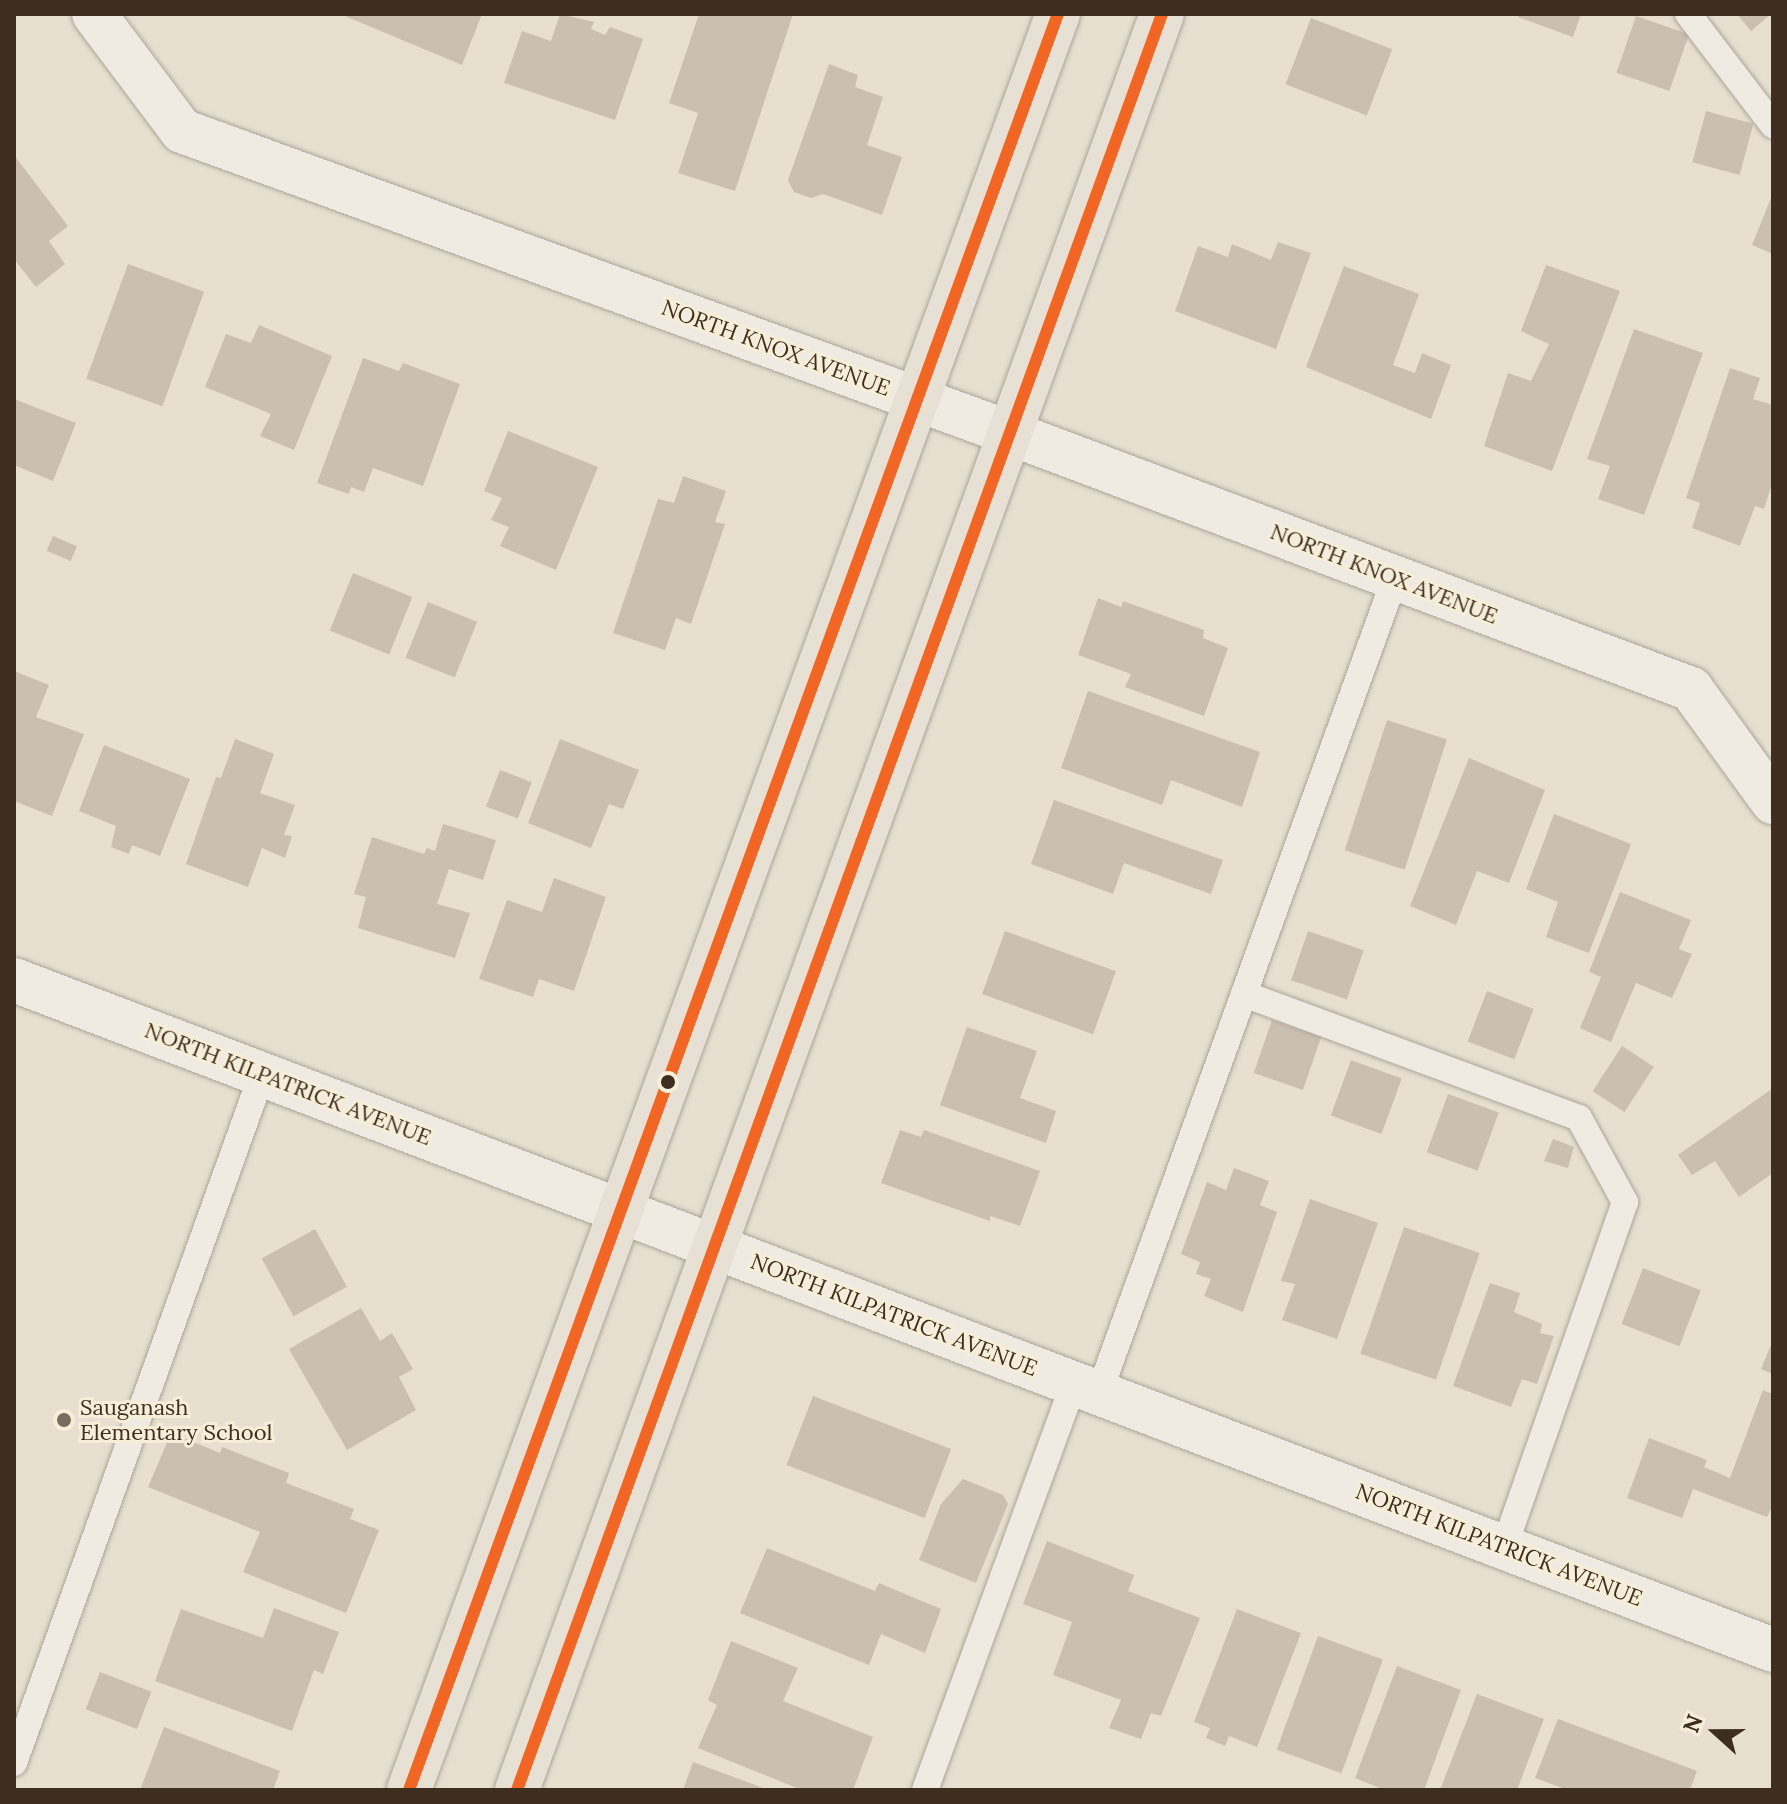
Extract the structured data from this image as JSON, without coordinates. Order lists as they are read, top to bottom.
{
  "streets": {
    "street": ["NORTH KNOX AVENUE", "NORTH KILPATRICK AVENUE"]
  },
  "places": ["Sauganash Elementary School"],
  "north": "left"
}
